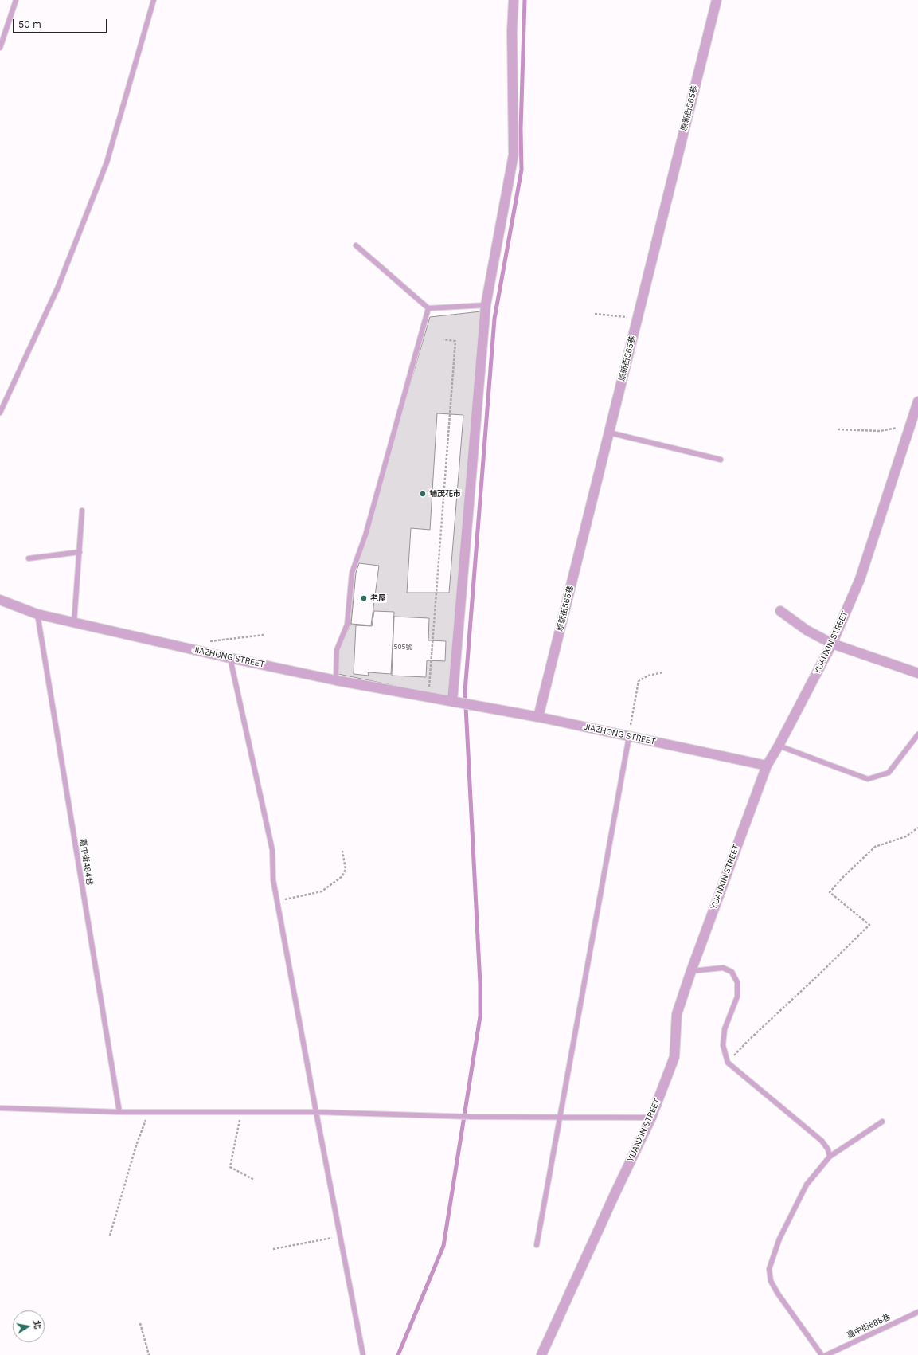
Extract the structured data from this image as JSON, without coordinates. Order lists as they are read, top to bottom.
{
  "streets": {
    "street": ["原新街565巷", "YUANXIN STREET", "JIAZHONG STREET"],
    "lane": ["嘉中街484巷", "嘉中街688巷"]
  },
  "crossings": [
    ["原新街565巷", "JIAZHONG STREET"],
    ["YUANXIN STREET", "JIAZHONG STREET"],
    ["JIAZHONG STREET", "嘉中街484巷"]
  ],
  "places": ["埔茂花市", "老屋"],
  "house_numbers": ["505號"],
  "scale_bar": "50 m",
  "north": "right"
}
